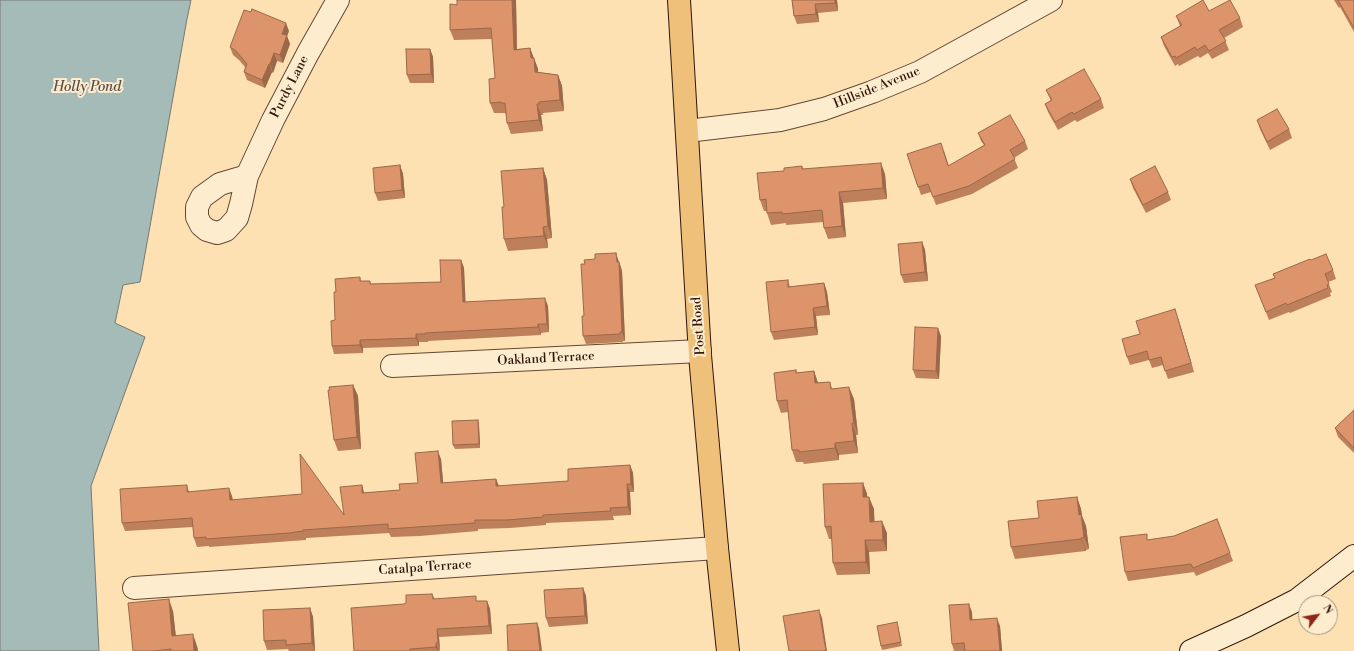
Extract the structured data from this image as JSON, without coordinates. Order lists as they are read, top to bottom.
{
  "streets": {
    "main road": ["Post Road"],
    "street": [
      "Purdy Lane",
      "Hillside Avenue",
      "Oakland Terrace",
      "Catalpa Terrace"
    ]
  },
  "crossings": [
    ["Hillside Avenue", "Post Road"],
    ["Post Road", "Oakland Terrace"],
    ["Post Road", "Catalpa Terrace"]
  ],
  "water": ["Holly Pond"],
  "north": "top right"
}
